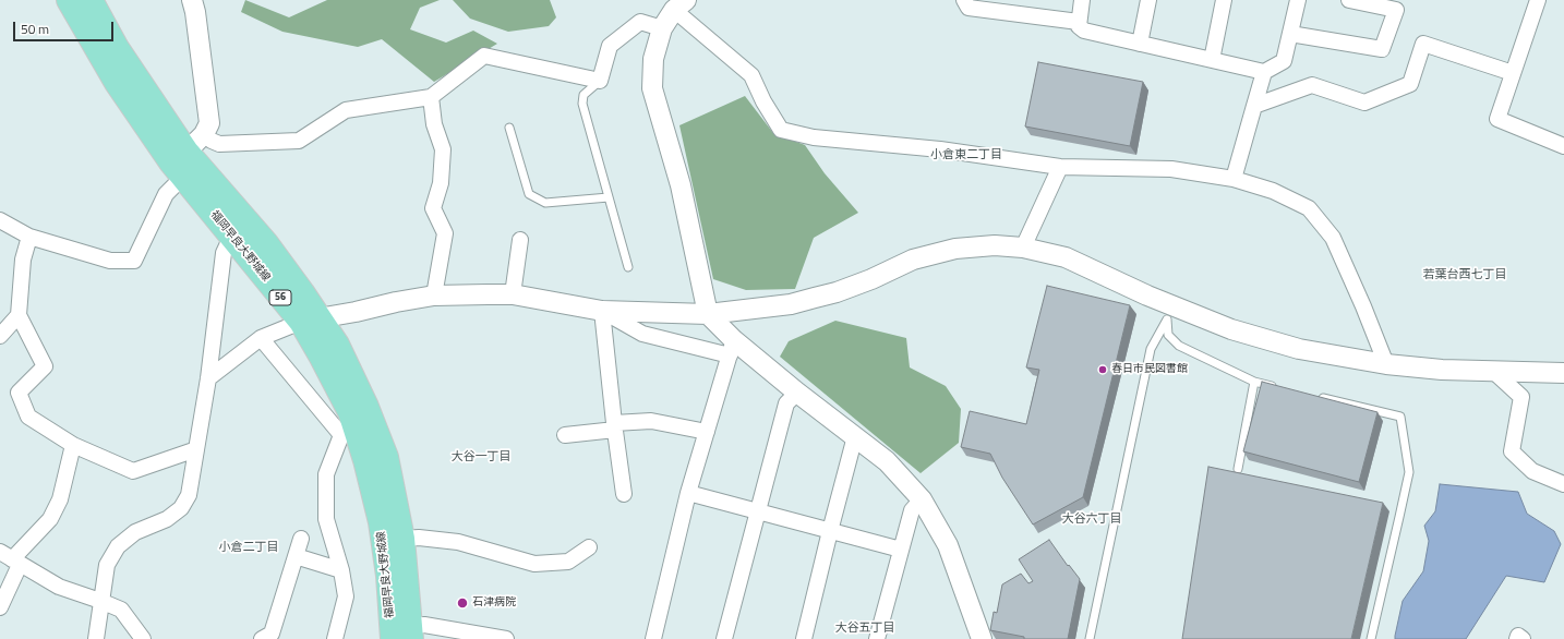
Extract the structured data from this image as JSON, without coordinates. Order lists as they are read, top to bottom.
{
  "streets": {
    "main road": ["福岡早良大野城線", "56"]
  },
  "districts": [
    "小倉東二丁目",
    "若葉台西七丁目",
    "大谷一丁目",
    "大谷六丁目",
    "小倉二丁目",
    "大谷五丁目"
  ],
  "places": ["春日市民図書館", "石津病院"],
  "scale_bar": "50 m"
}
